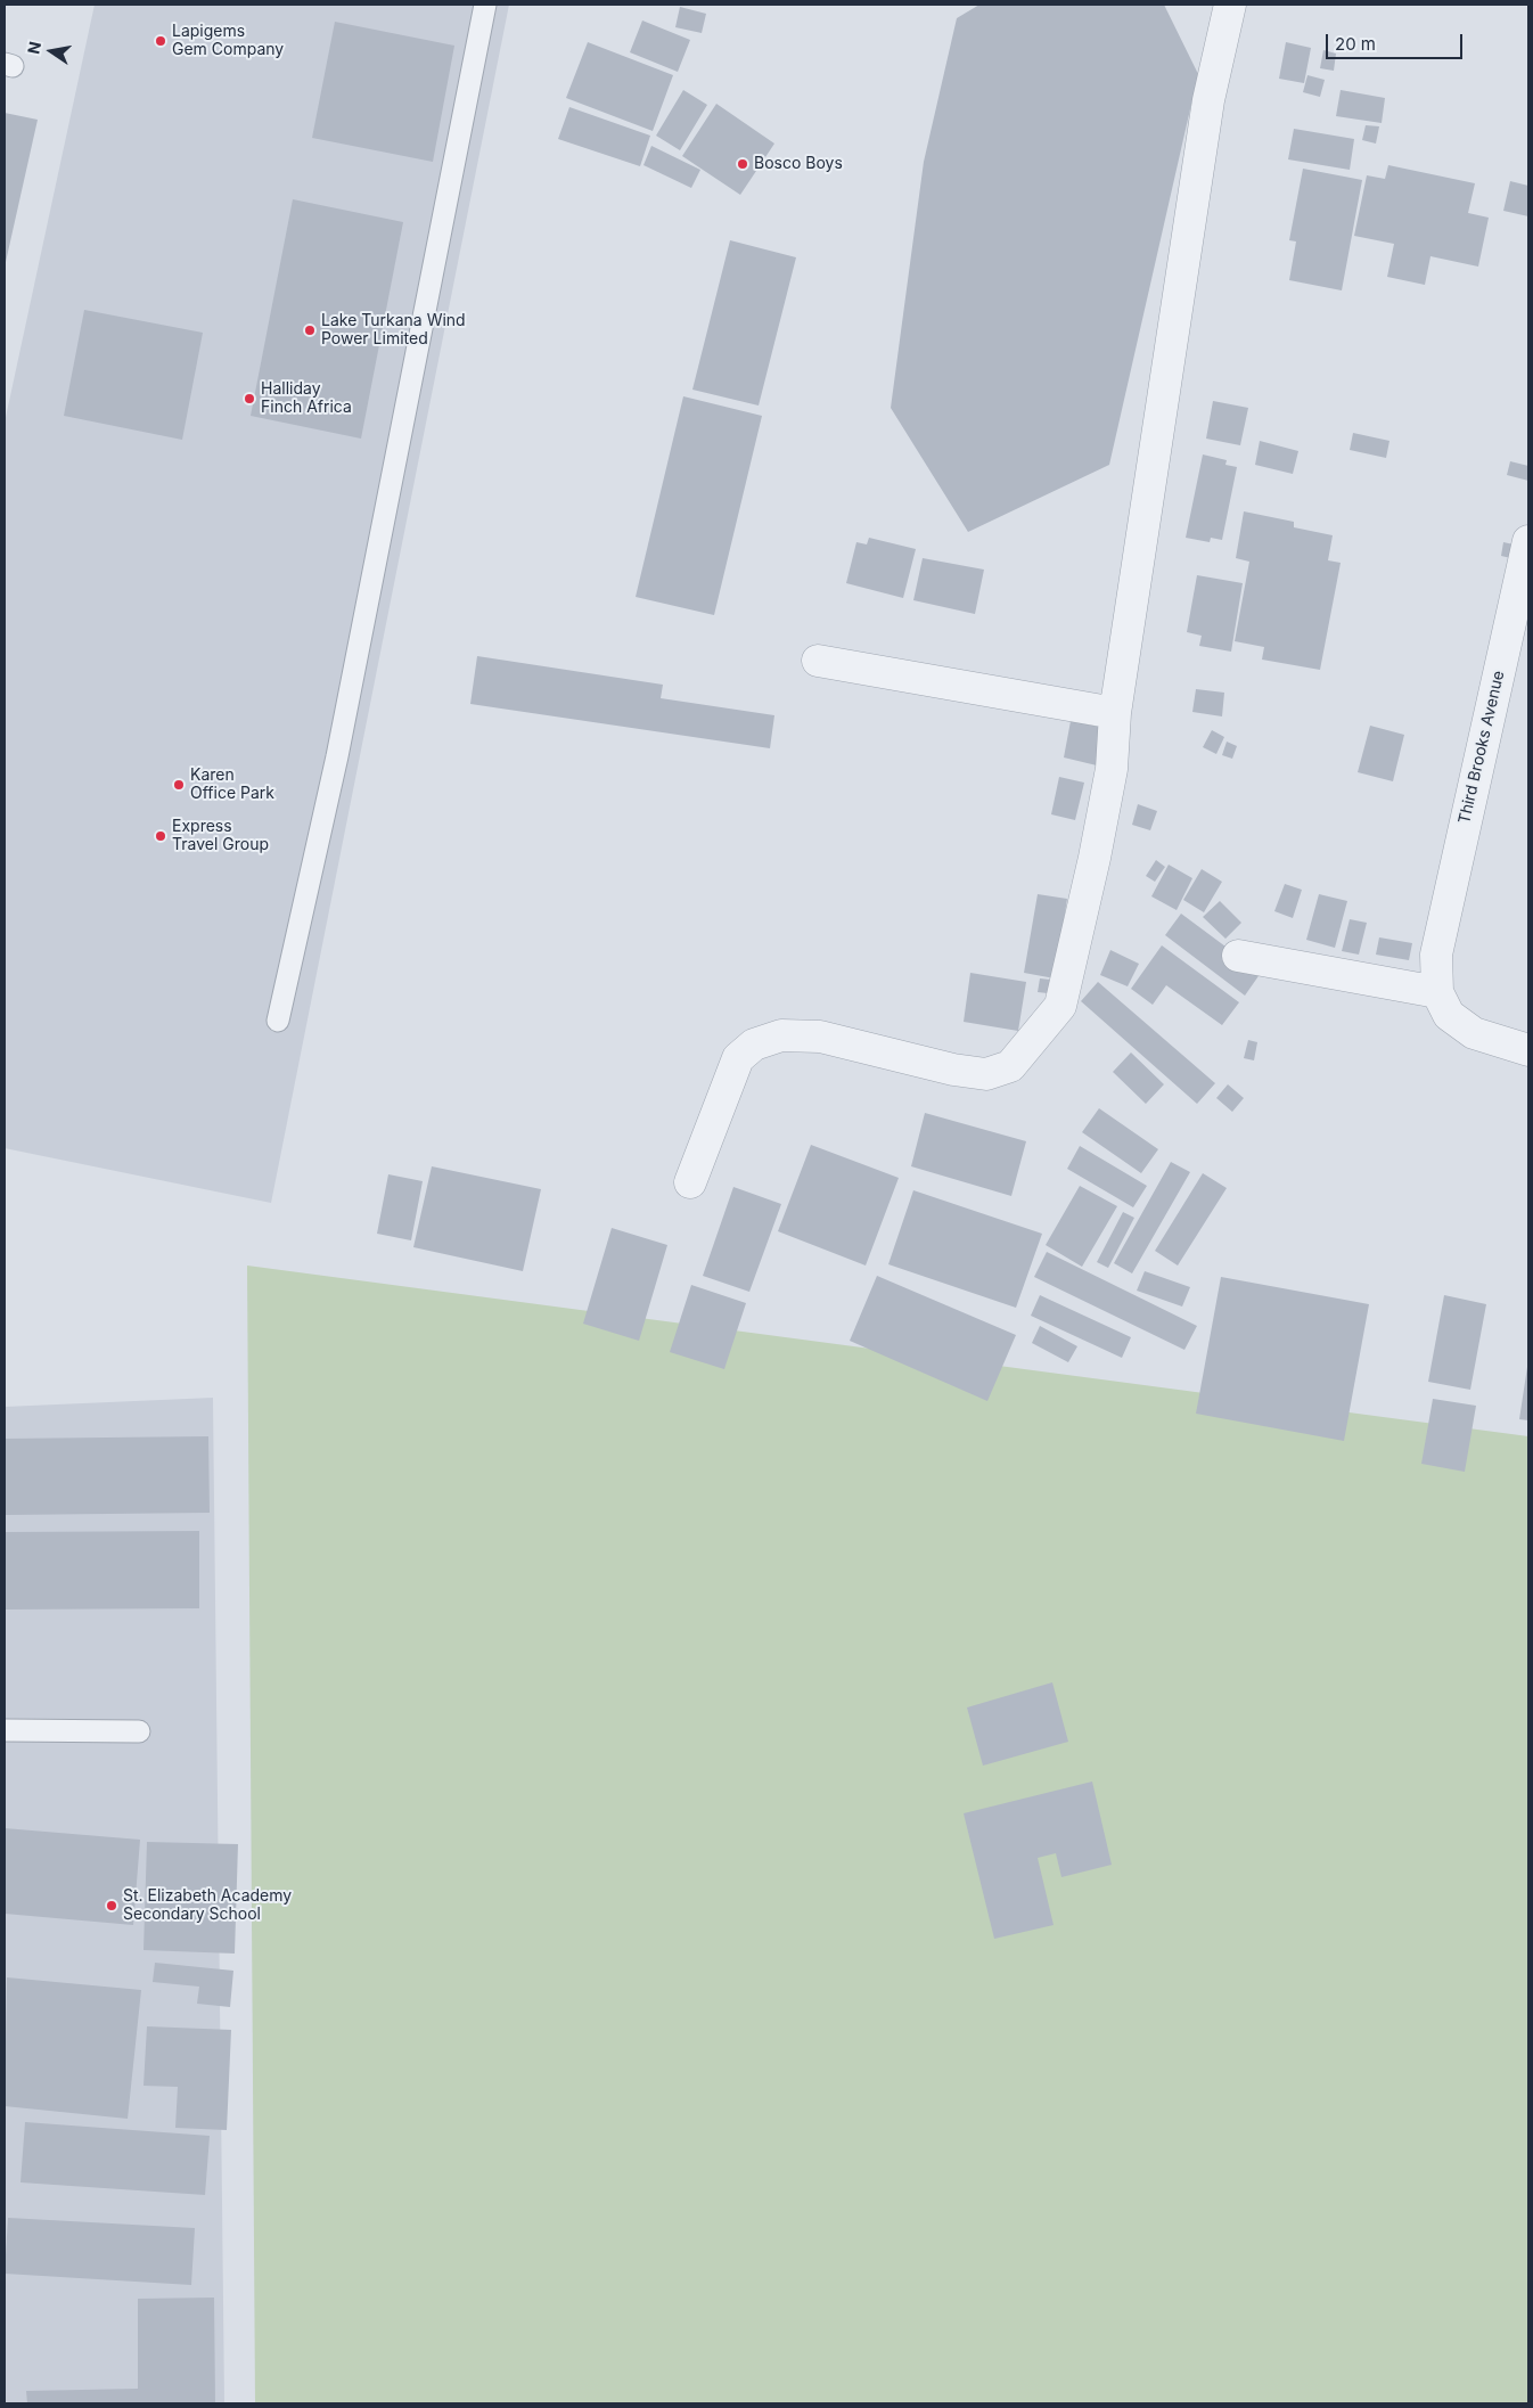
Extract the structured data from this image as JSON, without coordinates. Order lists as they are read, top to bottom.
{
  "streets": {
    "street": ["Third Brooks Avenue"]
  },
  "places": [
    "Lapigems Gem Company",
    "Bosco Boys",
    "Lake Turkana Wind Power Limited",
    "Halliday Finch Africa",
    "Karen Office Park",
    "Express Travel Group",
    "St. Elizabeth Academy Secondary School"
  ],
  "scale_bar": "20 m",
  "north": "left"
}
